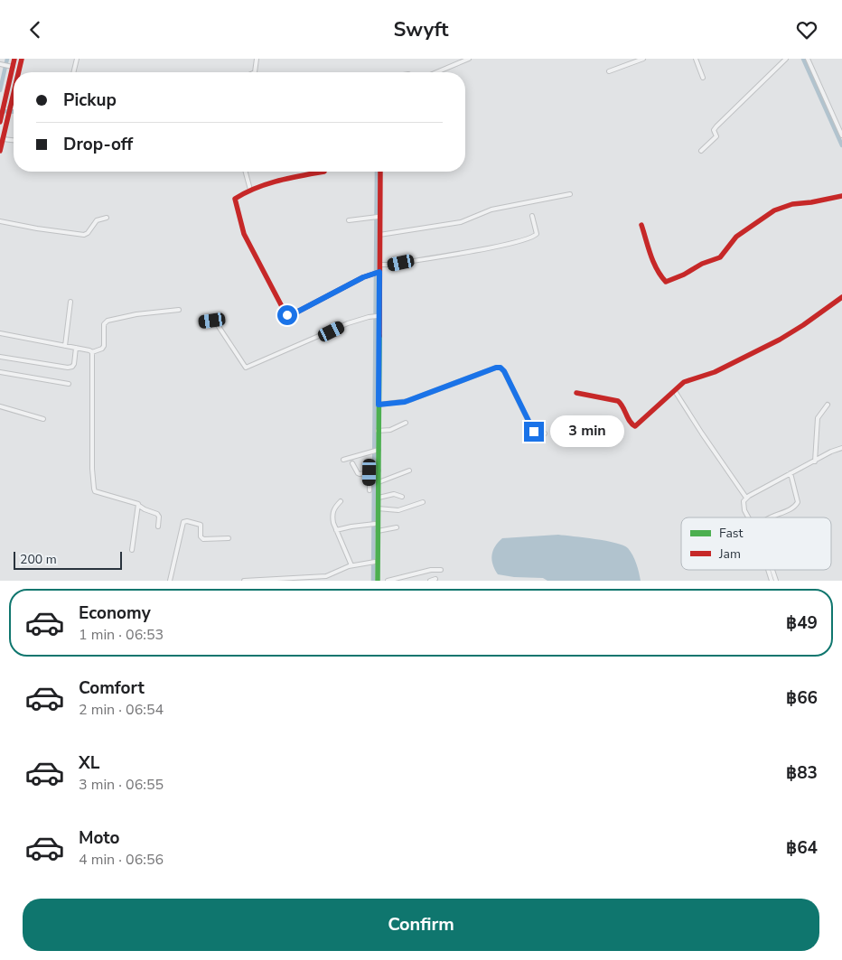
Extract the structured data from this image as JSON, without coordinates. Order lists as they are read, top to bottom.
{
  "legend": ["Fast", "Jam"],
  "scale_bar": "200 m",
  "page": {
    "header": "Swyft",
    "banner": ["Pickup", "Drop-off"],
    "bubble": "3 min",
    "scale": "200 m",
    "list": [
      {
        "name": "Economy",
        "note": "1 min · 06:53",
        "value": "฿49"
      },
      {
        "name": "Comfort",
        "note": "2 min · 06:54",
        "value": "฿66"
      },
      {
        "name": "XL",
        "note": "3 min · 06:55",
        "value": "฿83"
      },
      {
        "name": "Moto",
        "note": "4 min · 06:56",
        "value": "฿64"
      }
    ],
    "buttons": "Confirm"
  }
}
